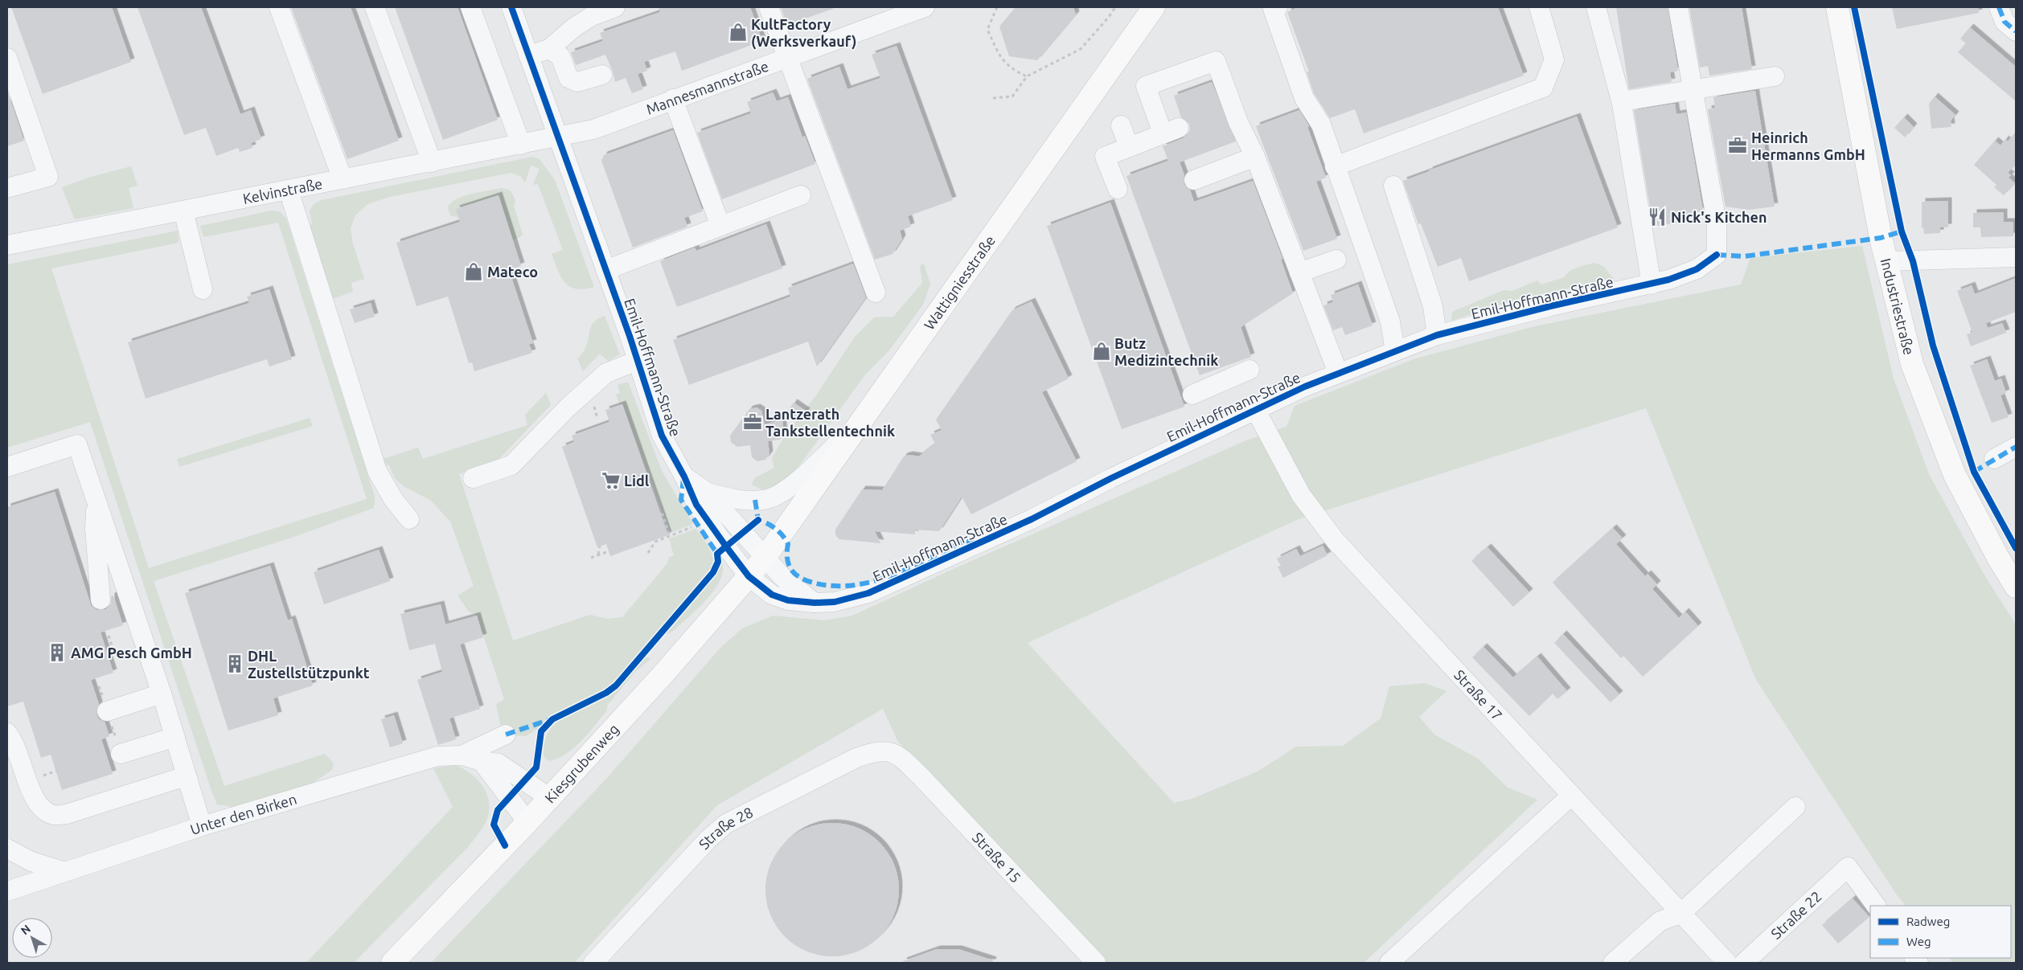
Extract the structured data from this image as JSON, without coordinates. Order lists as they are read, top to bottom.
{
  "streets": {
    "main road": ["Wattigniesstraße", "Industriestraße", "Kiesgrubenweg"],
    "street": [
      "Mannesmannstraße",
      "Kelvinstraße",
      "Emil-Hoffmann-Straße",
      "Straße 17",
      "Unter den Birken",
      "Straße 28",
      "Straße 15",
      "Straße 22"
    ]
  },
  "crossings": [
    ["Mannesmannstraße", "Kelvinstraße"],
    ["Mannesmannstraße", "Emil-Hoffmann-Straße"],
    ["Kelvinstraße", "Emil-Hoffmann-Straße"],
    ["Wattigniesstraße", "Emil-Hoffmann-Straße"],
    ["Wattigniesstraße", "Kiesgrubenweg"],
    ["Emil-Hoffmann-Straße", "Straße 17"],
    ["Emil-Hoffmann-Straße", "Kiesgrubenweg"],
    ["Kiesgrubenweg", "Unter den Birken"],
    ["Straße 28", "Straße 15"]
  ],
  "places": {
    "shop": ["KultFactory (Werksverkauf)", "Mateco", "Butz Medizintechnik"],
    "office": ["Heinrich Hermanns GmbH", "Lantzerath Tankstellentechnik"],
    "restaurant": ["Nick's Kitchen"],
    "supermarket": ["Lidl"],
    "building": ["AMG Pesch GmbH", "DHL Zustellstützpunkt"]
  },
  "legend": ["Radweg", "Weg"],
  "north": "top left"
}
